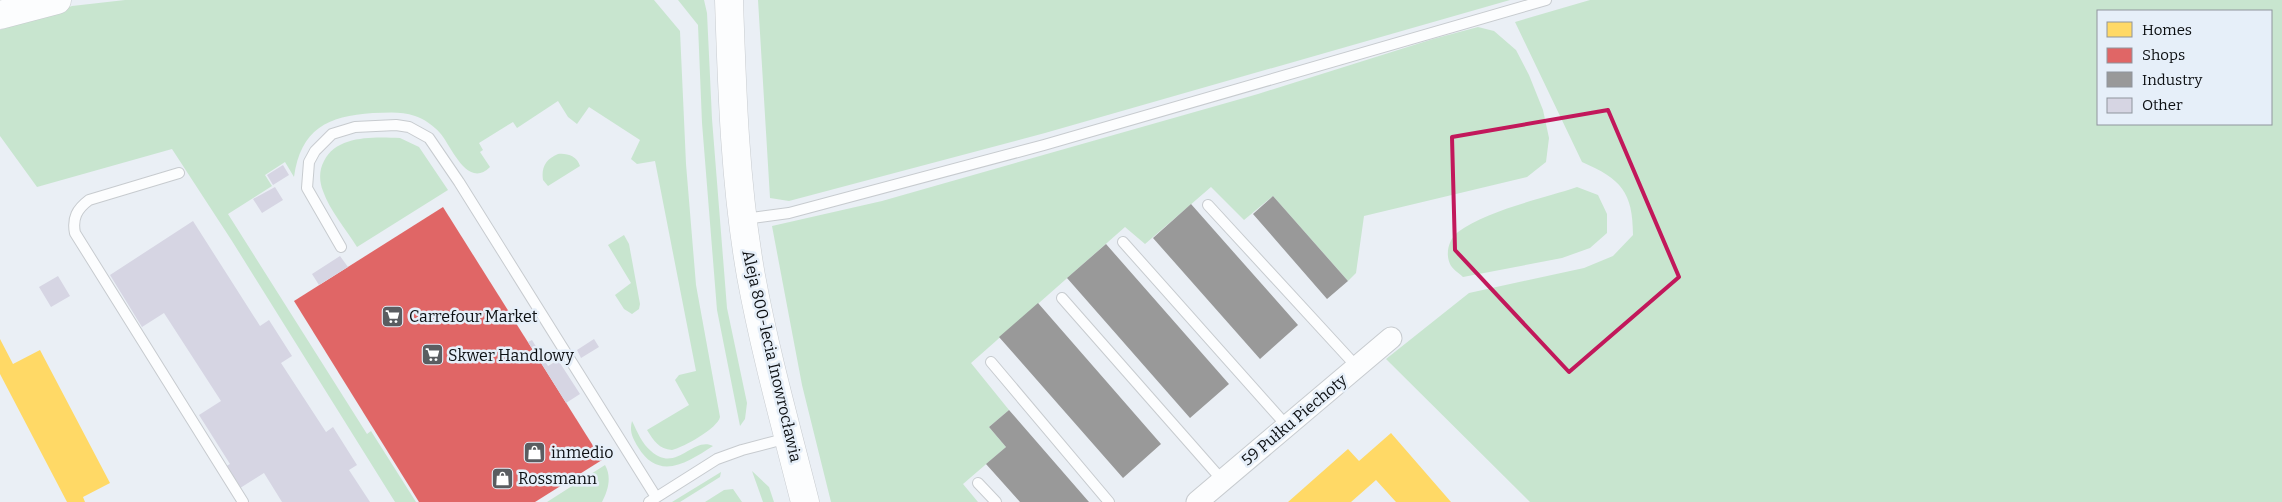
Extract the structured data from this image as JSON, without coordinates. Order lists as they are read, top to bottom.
{
  "streets": {
    "street": ["Aleja 800-lecia Inowrocławia", "59 Pułku Piechoty"]
  },
  "places": {
    "supermarket": ["Carrefour Market", "Skwer Handlowy"],
    "shop": ["inmedio", "Rossmann"]
  },
  "legend": [
    "Homes",
    "Shops",
    "Industry",
    "Other"
  ]
}
